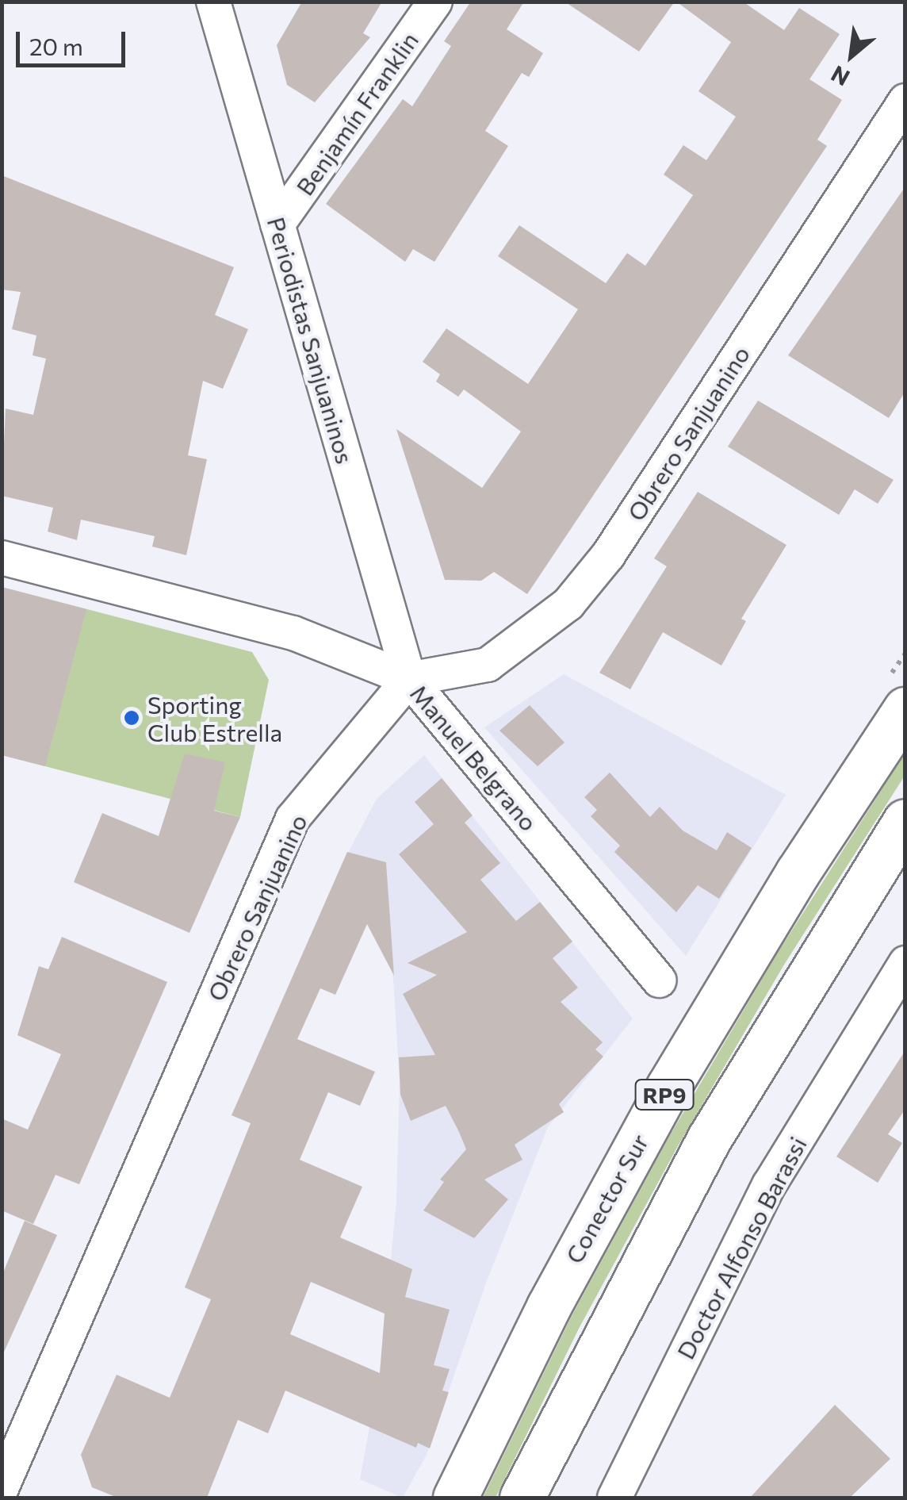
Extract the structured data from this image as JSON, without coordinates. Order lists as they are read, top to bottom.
{
  "streets": {
    "main road": ["RP9", "Conector Sur"],
    "street": [
      "Benjamín Franklin",
      "Periodistas Sanjuaninos",
      "Obrero Sanjuanino",
      "Manuel Belgrano",
      "Doctor Alfonso Barassi"
    ]
  },
  "crossings": [
    ["Benjamín Franklin", "Periodistas Sanjuaninos"],
    ["Periodistas Sanjuaninos", "Obrero Sanjuanino"],
    ["Periodistas Sanjuaninos", "Manuel Belgrano"],
    ["Obrero Sanjuanino", "Manuel Belgrano"]
  ],
  "places": ["Sporting Club Estrella"],
  "scale_bar": "20 m",
  "north": "bottom left"
}
